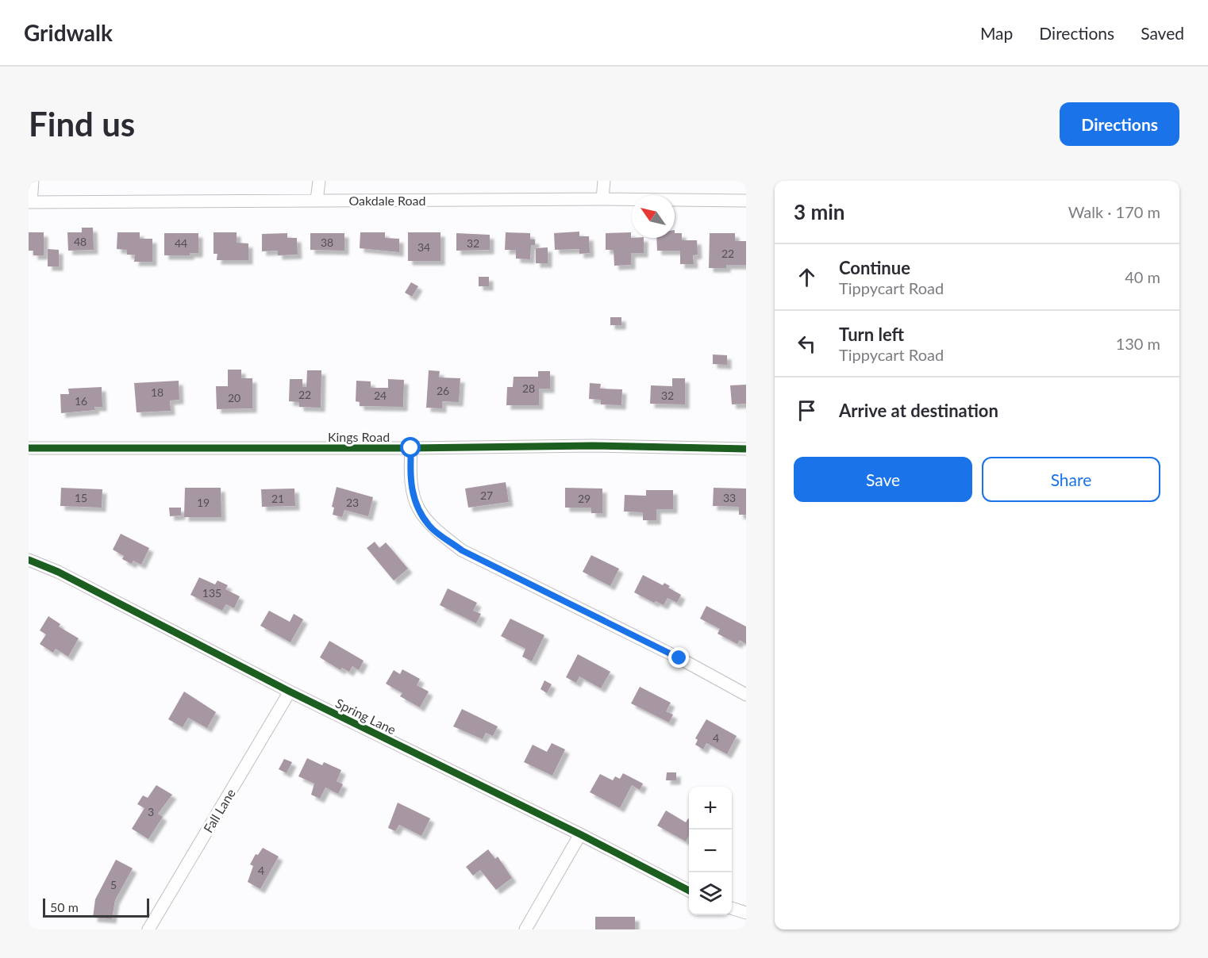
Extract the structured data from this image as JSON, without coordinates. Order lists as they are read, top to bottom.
{
  "streets": {
    "street": [
      "Oakdale Road",
      "Kings Road",
      "Spring Lane",
      "Fall Lane"
    ]
  },
  "crossings": [
    ["Spring Lane", "Fall Lane"]
  ],
  "house_numbers": [
    "48",
    "38",
    "44",
    "32",
    "34",
    "22",
    "28",
    "26",
    "18",
    "22",
    "24",
    "32",
    "20",
    "16",
    "27",
    "15",
    "33",
    "21",
    "29",
    "19",
    "23",
    "135",
    "4",
    "3",
    "4",
    "5"
  ],
  "scale_bar": "50 m",
  "north": "top left",
  "page": {
    "header": "Gridwalk",
    "nav": ["Map", "Directions", "Saved"],
    "buttons": [
      "Directions",
      ["Save", "Share"]
    ],
    "title": "Find us",
    "heading": ["3 min", "Walk · 170 m"],
    "list": [
      ["Continue", "Tippycart Road", "40 m"],
      ["Turn left", "Tippycart Road", "130 m"],
      "Arrive at destination"
    ],
    "map_buttons": ["+", "−"],
    "scale": "50 m"
  }
}
